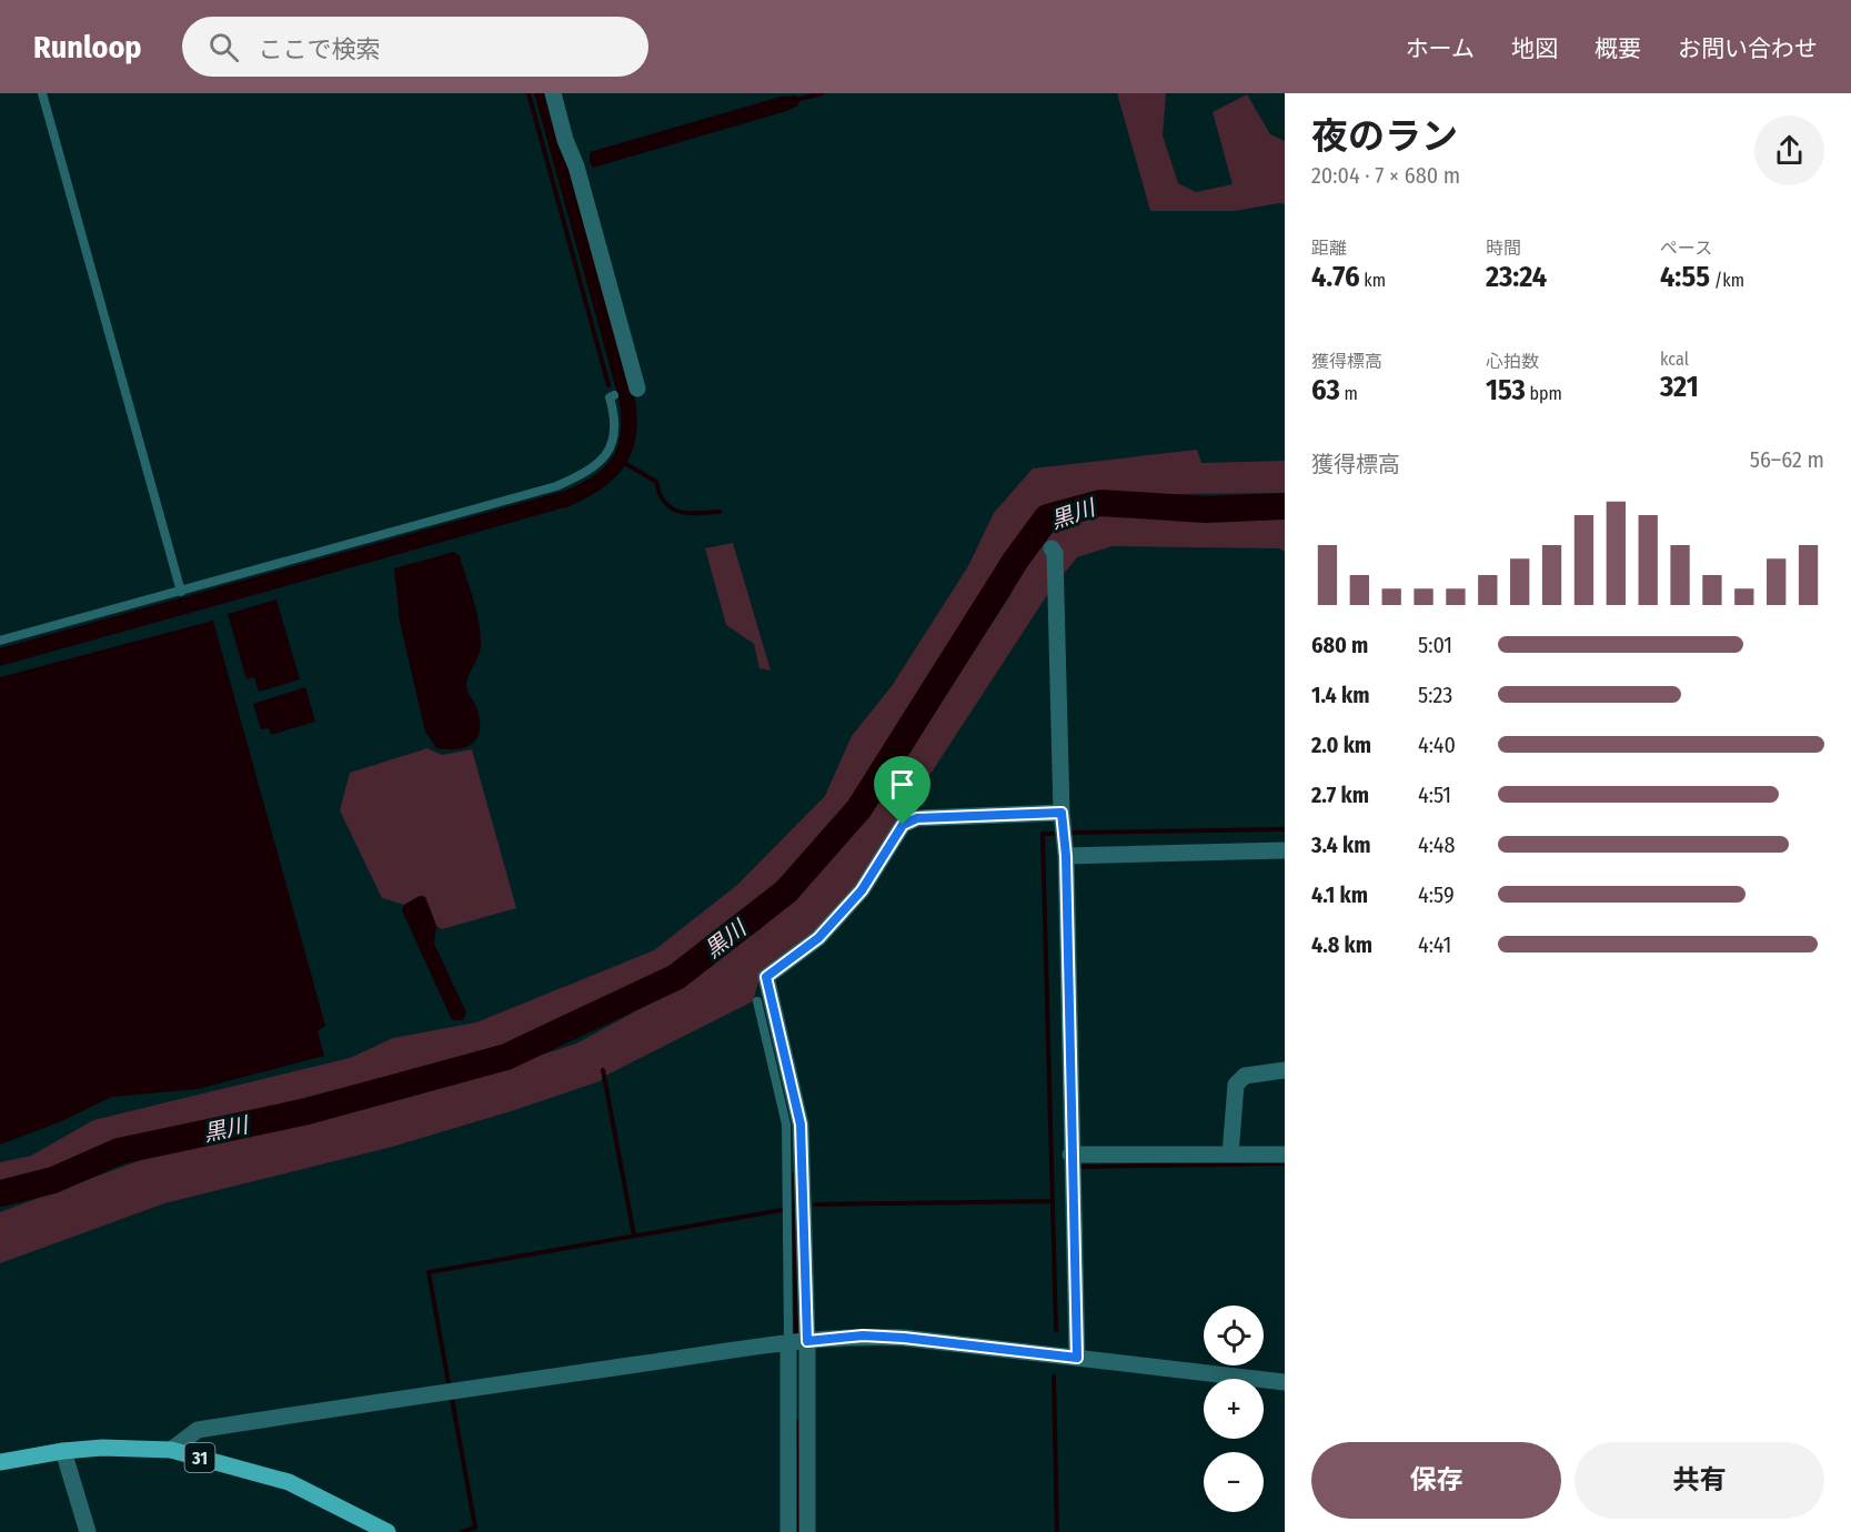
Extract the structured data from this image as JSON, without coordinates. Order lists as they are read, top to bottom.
{
  "streets": {
    "main road": ["31"]
  },
  "water": ["黒川"],
  "page": {
    "header": "Runloop",
    "search": "ここで検索",
    "nav": [
      "ホーム",
      "地図",
      "概要",
      "お問い合わせ"
    ],
    "heading": ["夜のラン", "20:04 · 7 × 680 m"],
    "stats": [
      ["距離", "4.76 km"],
      ["時間", "23:24"],
      ["ペース", "4:55 /km"],
      ["獲得標高", "63 m"],
      ["心拍数", "153 bpm"],
      ["kcal", "321"]
    ],
    "chart": ["獲得標高", "56–62 m"],
    "list": [
      {
        "name": "680 m",
        "note": "5:01"
      },
      {
        "name": "1.4 km",
        "note": "5:23"
      },
      {
        "name": "2.0 km",
        "note": "4:40"
      },
      {
        "name": "2.7 km",
        "note": "4:51"
      },
      {
        "name": "3.4 km",
        "note": "4:48"
      },
      {
        "name": "4.1 km",
        "note": "4:59"
      },
      {
        "name": "4.8 km",
        "note": "4:41"
      }
    ],
    "map_buttons": ["+", "−"],
    "buttons": ["保存", "共有"]
  }
}
